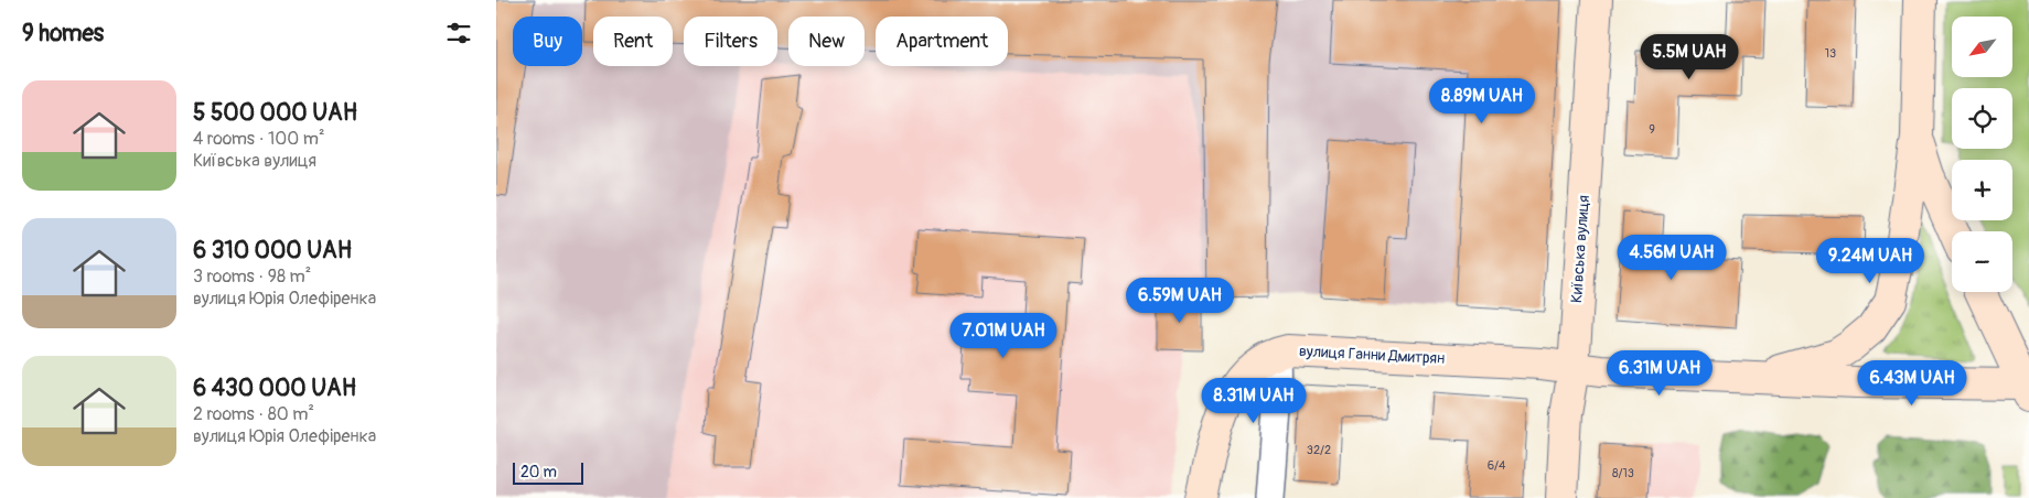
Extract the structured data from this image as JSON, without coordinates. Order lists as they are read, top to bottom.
{
  "streets": {
    "street": ["Київська вулиця", "вулиця Ганни Дмитрян"]
  },
  "crossings": [
    ["Київська вулиця", "вулиця Ганни Дмитрян"]
  ],
  "house_numbers": [
    "13",
    "9",
    "32/2",
    "6/4",
    "8/13"
  ],
  "scale_bar": "20 m",
  "north": "bottom left",
  "page": {
    "heading": "9 homes",
    "map_buttons": ["+", "−"],
    "chip": [
      "Buy",
      "Rent",
      "Filters",
      "New",
      "Apartment"
    ],
    "price": [
      "5.5M UAH",
      "8.89M UAH",
      "4.56M UAH",
      "9.24M UAH",
      "6.59M UAH",
      "7.01M UAH",
      "6.31M UAH",
      "6.43M UAH",
      "8.31M UAH"
    ],
    "list": [
      {
        "name": "5 500 000 UAH",
        "note": "4 rooms · 100 m² · Київська вулиця"
      },
      {
        "name": "6 310 000 UAH",
        "note": "3 rooms · 98 m² · вулиця Юрія Олефіренка"
      },
      {
        "name": "6 430 000 UAH",
        "note": "2 rooms · 80 m² · вулиця Юрія Олефіренка"
      }
    ],
    "scale": "20 m"
  }
}
